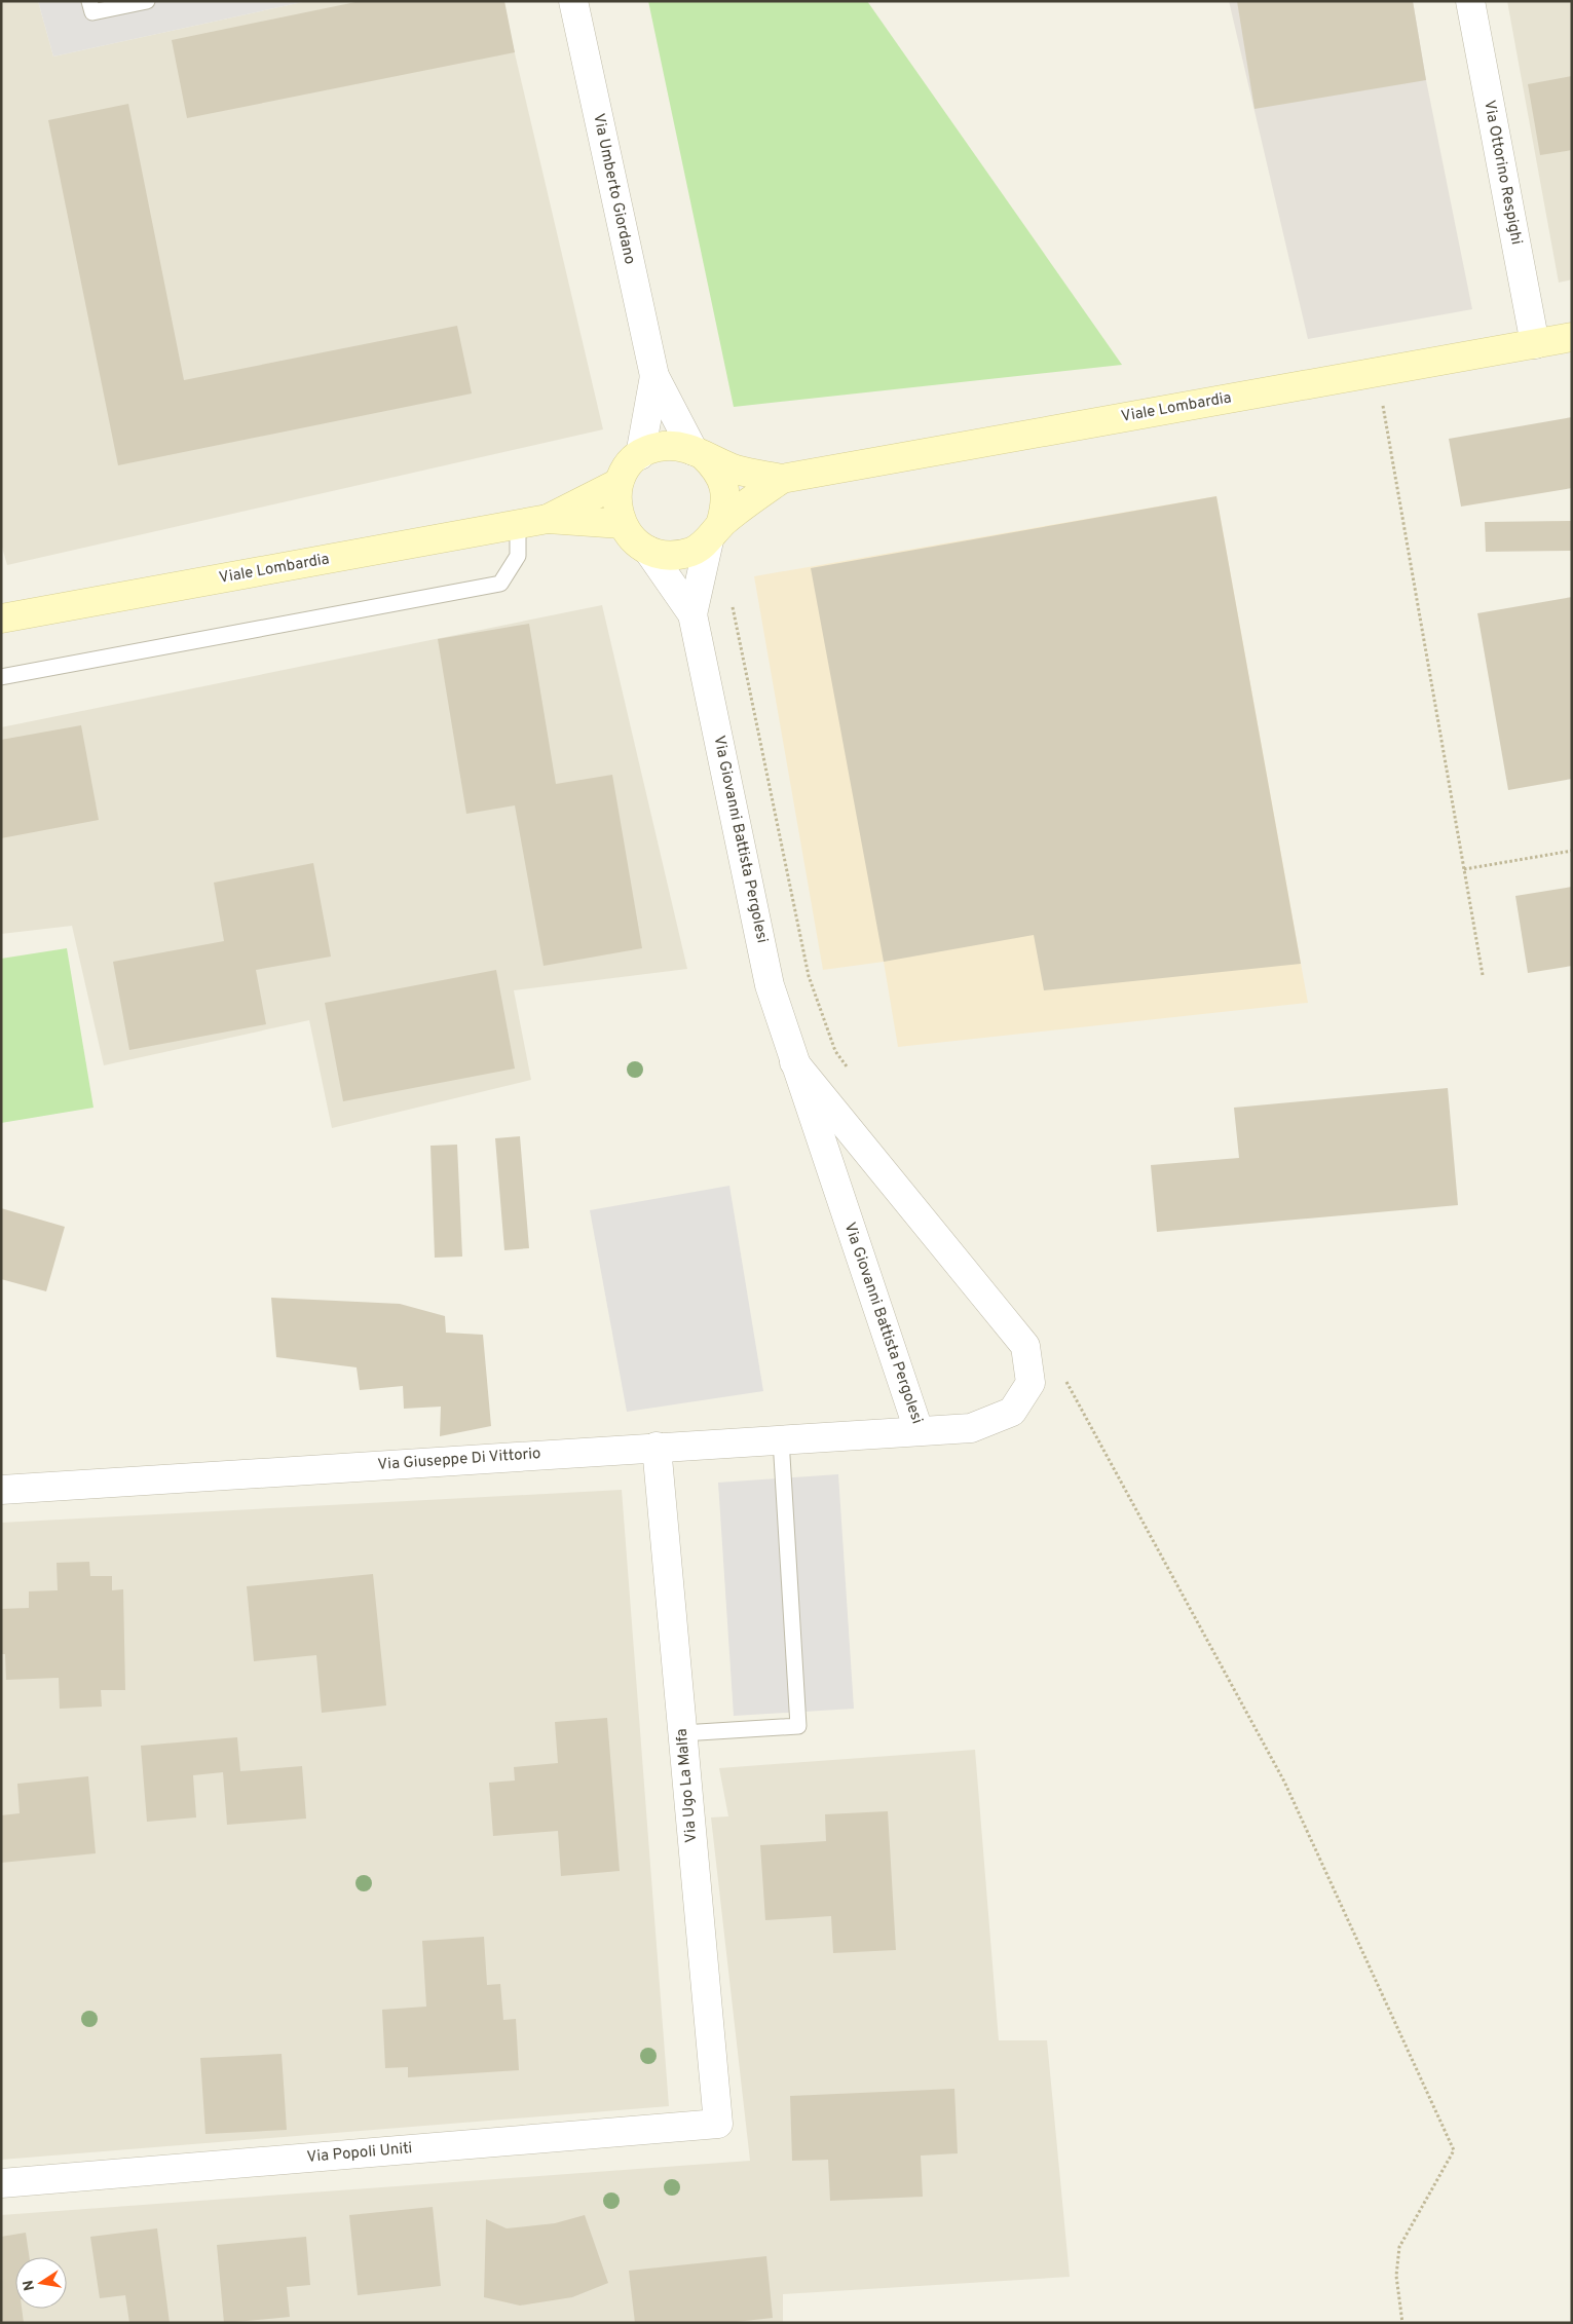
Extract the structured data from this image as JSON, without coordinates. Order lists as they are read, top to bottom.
{
  "streets": {
    "street": [
      "Via Ottorino Respighi",
      "Via Umberto Giordano",
      "Viale Lombardia",
      "Via Giovanni Battista Pergolesi",
      "Via Giuseppe Di Vittorio",
      "Via Ugo La Malfa",
      "Via Popoli Uniti"
    ]
  },
  "crossings": [
    ["Via Ottorino Respighi", "Viale Lombardia"],
    ["Via Umberto Giordano", "Viale Lombardia"],
    ["Via Umberto Giordano", "Via Giovanni Battista Pergolesi"],
    ["Viale Lombardia", "Via Giovanni Battista Pergolesi"],
    ["Via Giovanni Battista Pergolesi", "Via Giuseppe Di Vittorio"],
    ["Via Giuseppe Di Vittorio", "Via Ugo La Malfa"],
    ["Via Ugo La Malfa", "Via Popoli Uniti"]
  ],
  "north": "left"
}
